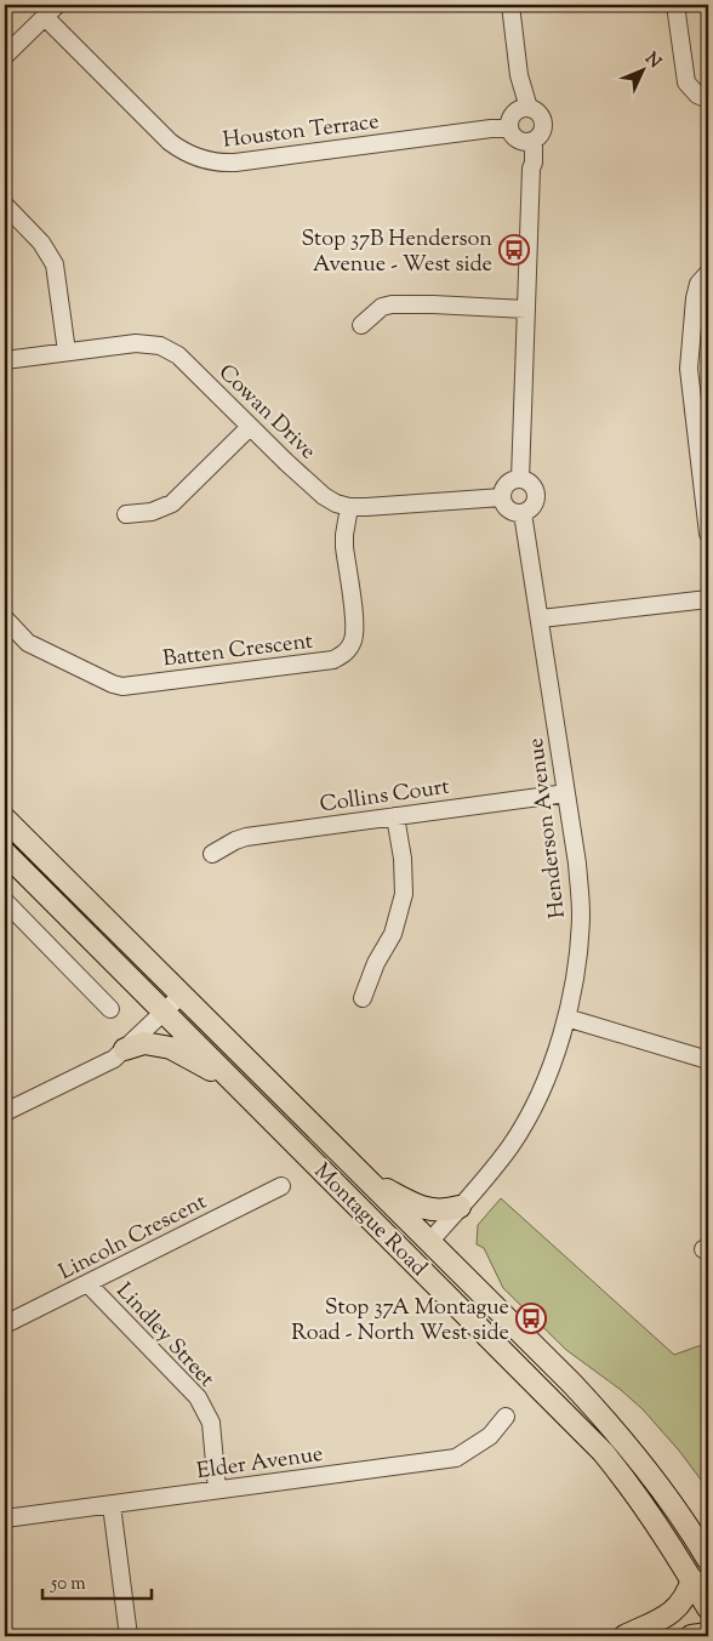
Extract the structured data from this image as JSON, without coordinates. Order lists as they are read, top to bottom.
{
  "streets": {
    "main road": ["Montague Road"],
    "street": [
      "Houston Terrace",
      "Cowan Drive",
      "Batten Crescent",
      "Collins Court",
      "Henderson Avenue",
      "Lincoln Crescent",
      "Lindley Street",
      "Elder Avenue"
    ]
  },
  "crossings": [
    ["Cowan Drive", "Batten Crescent"],
    ["Cowan Drive", "Henderson Avenue"],
    ["Collins Court", "Henderson Avenue"],
    ["Henderson Avenue", "Montague Road"],
    ["Lincoln Crescent", "Lindley Street"],
    ["Lindley Street", "Elder Avenue"]
  ],
  "places": {
    "bus stop": ["Stop 37B Henderson Avenue - West side", "Stop 37A Montague Road - North West side"]
  },
  "scale_bar": "50 m",
  "north": "top right"
}
